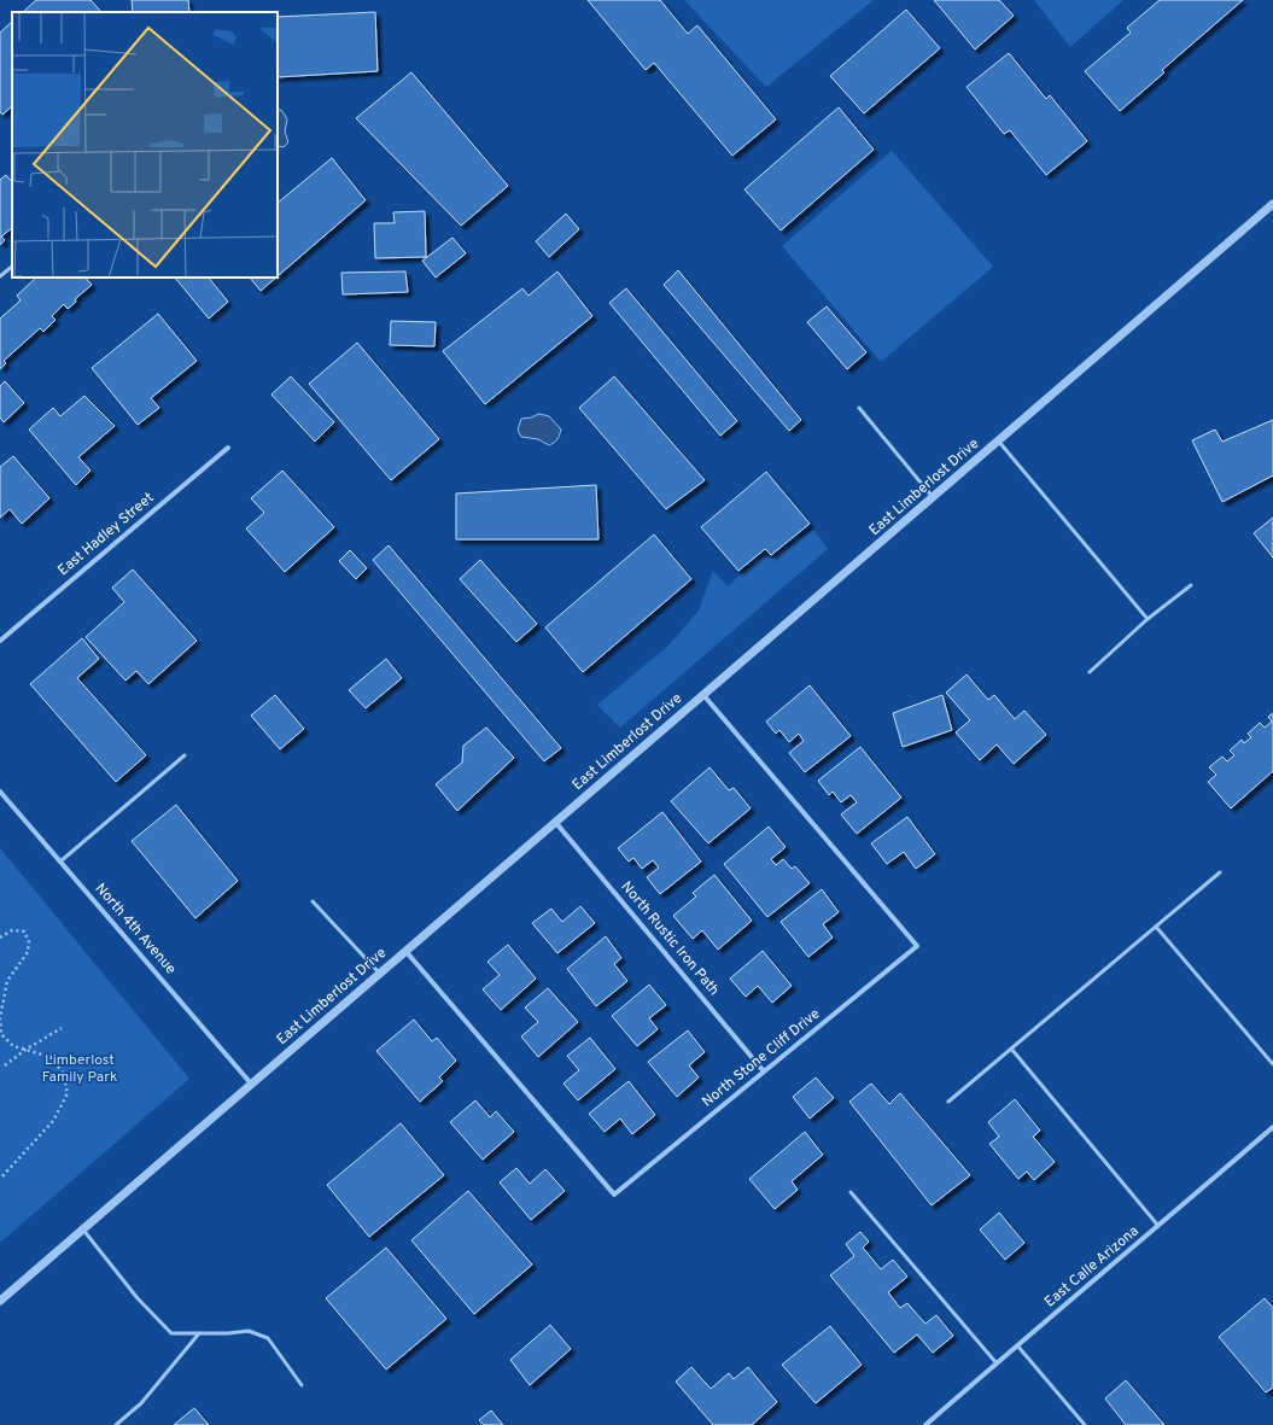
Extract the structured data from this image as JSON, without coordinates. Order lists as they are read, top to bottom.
{
  "streets": {
    "street": [
      "East Limberlost Drive",
      "East Hadley Street",
      "North 4th Avenue",
      "North Rustic Iron Path",
      "North Stone Cliff Drive",
      "East Calle Arizona"
    ]
  },
  "crossings": [
    ["East Limberlost Drive", "North 4th Avenue"],
    ["East Limberlost Drive", "North Rustic Iron Path"],
    ["East Limberlost Drive", "North Stone Cliff Drive"],
    ["North Rustic Iron Path", "North Stone Cliff Drive"]
  ],
  "parks": ["Limberlost Family Park"]
}
